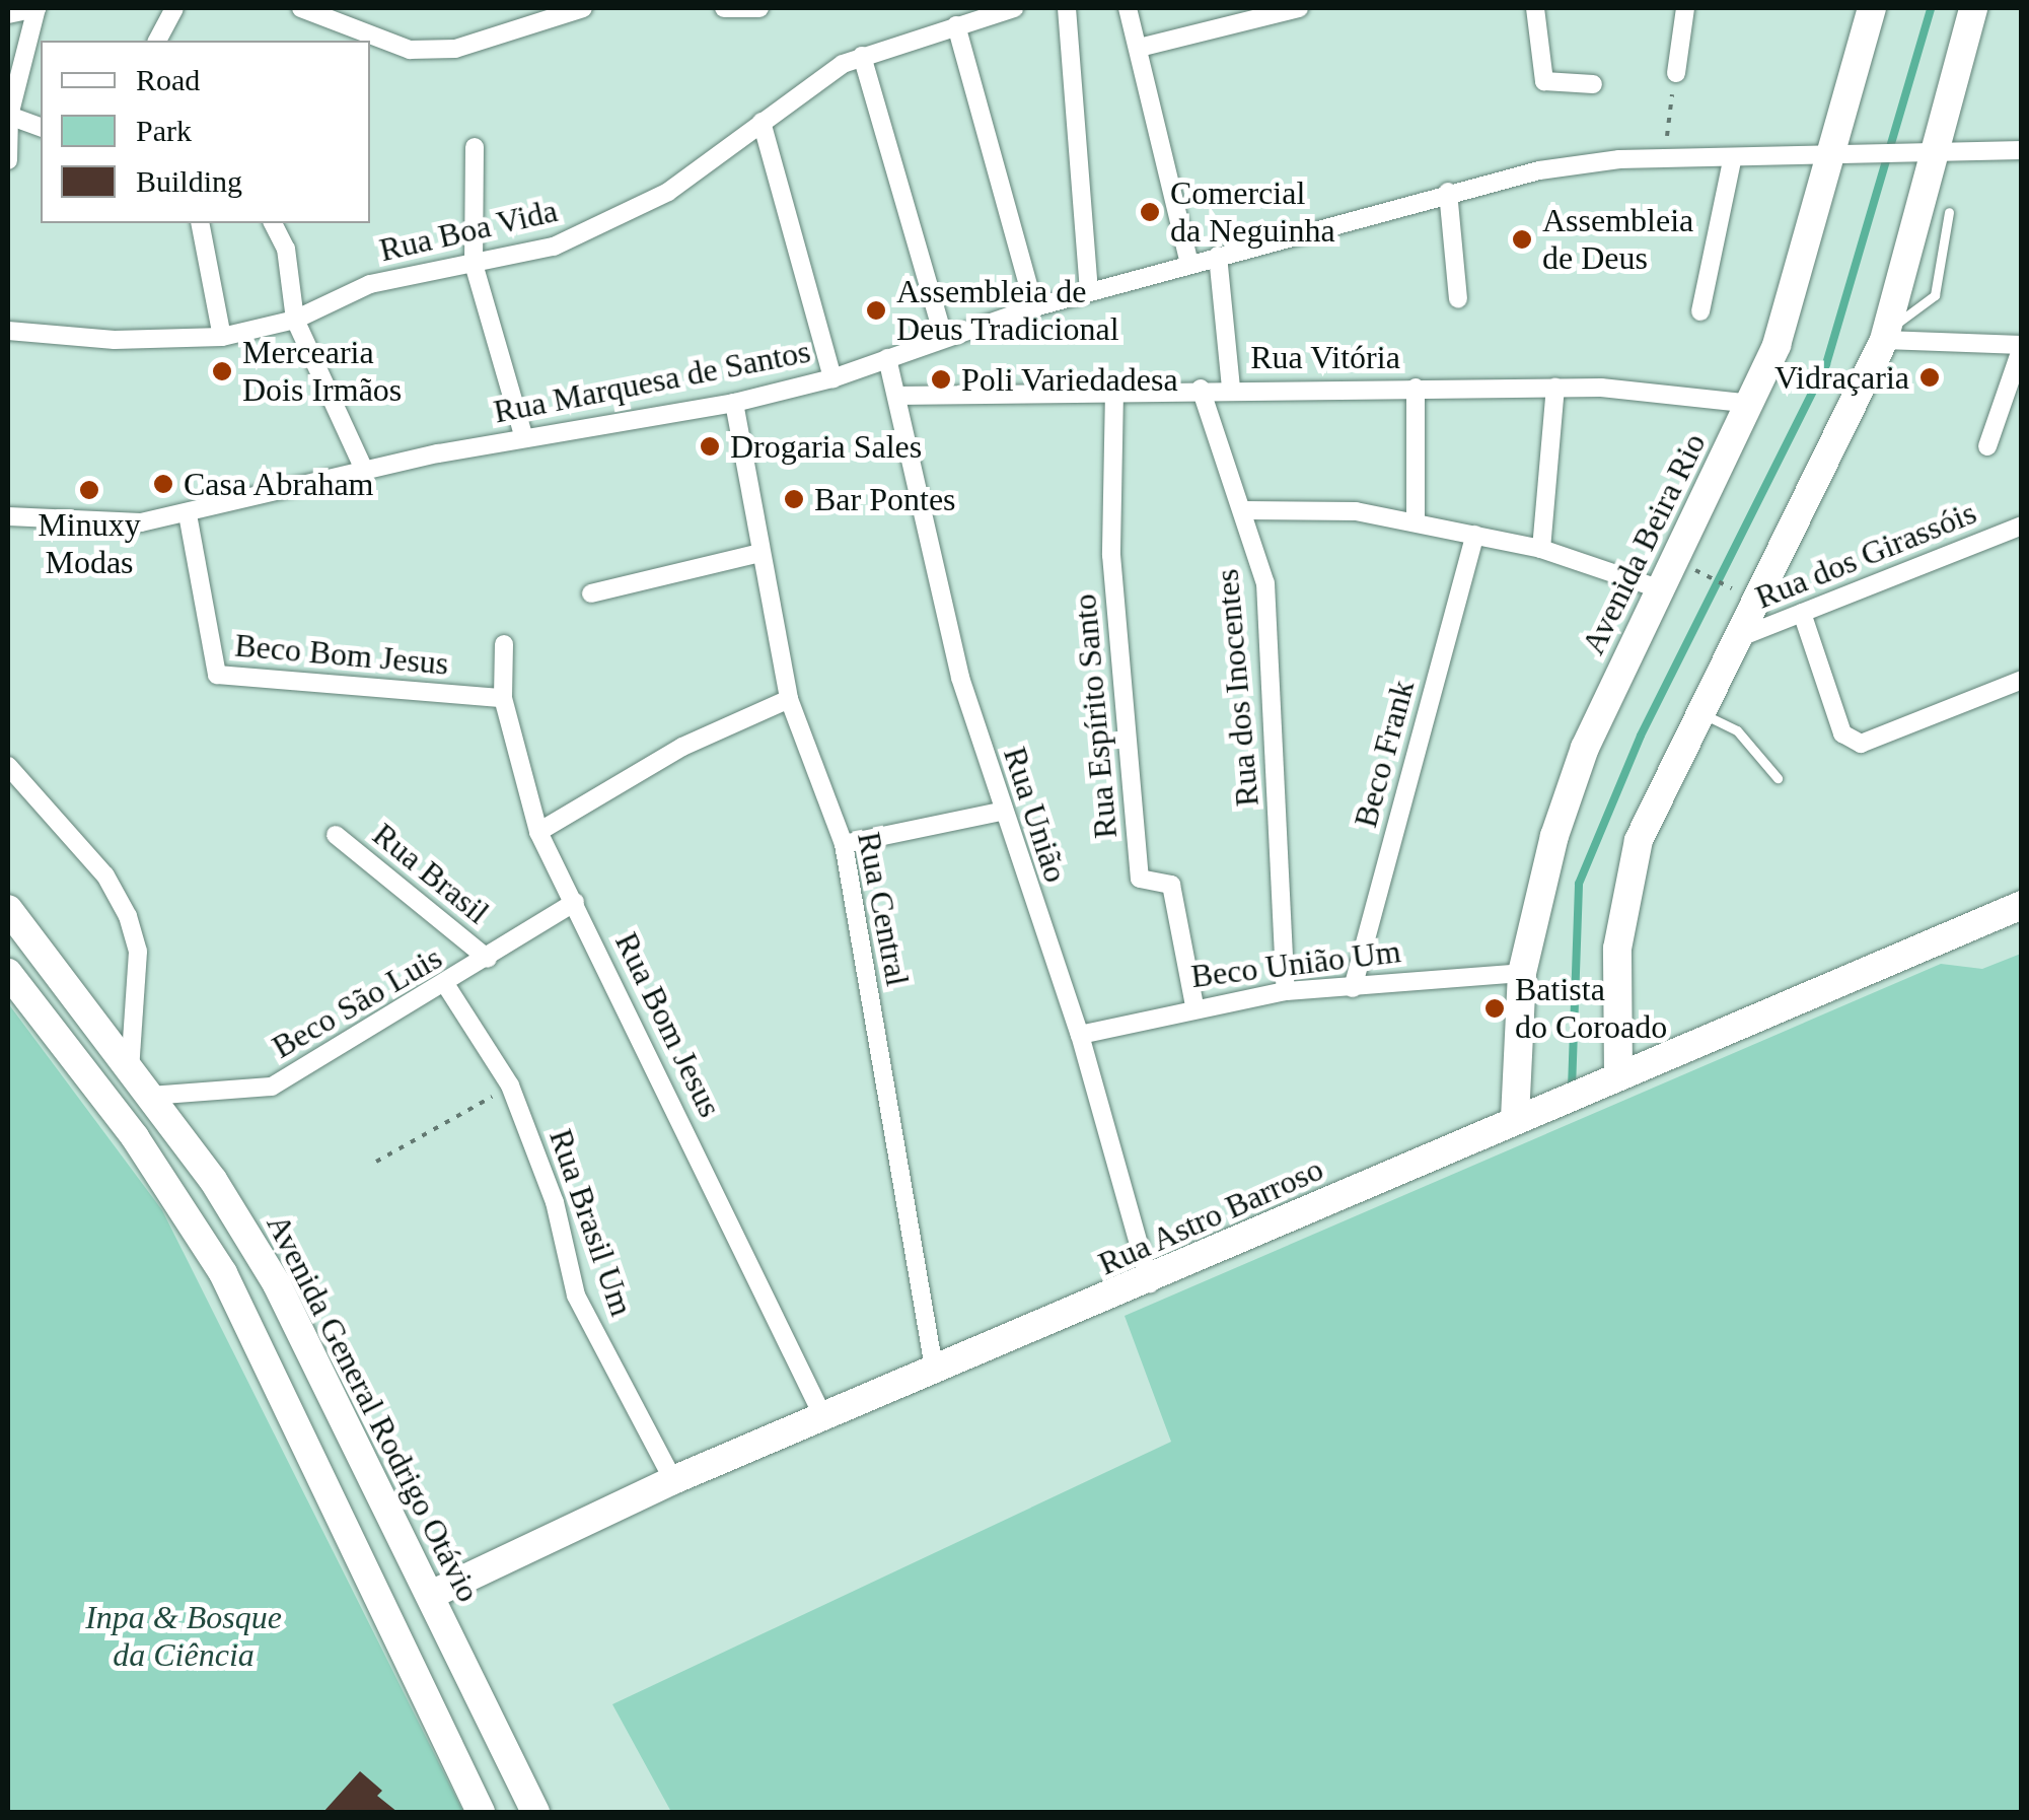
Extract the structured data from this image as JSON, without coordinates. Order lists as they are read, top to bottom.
{
  "streets": {
    "street": [
      "Rua Boa Vida",
      "Rua Vitória",
      "Rua Marquesa de Santos",
      "Avenida Beira Rio",
      "Rua dos Girassóis",
      "Beco Bom Jesus",
      "Rua dos Inocentes",
      "Rua Espírito Santo",
      "Beco Frank",
      "Rua União",
      "Rua Brasil",
      "Rua Central",
      "Beco União Um",
      "Beco São Luis",
      "Rua Bom Jesus",
      "Rua Astro Barroso",
      "Rua Brasil Um",
      "Avenida General Rodrigo Otávio"
    ]
  },
  "crossings": [
    ["Rua Vitória", "Avenida Beira Rio"],
    ["Rua Vitória", "Rua dos Inocentes"],
    ["Rua Vitória", "Rua Espírito Santo"],
    ["Rua Vitória", "Rua União"],
    ["Rua Marquesa de Santos", "Avenida Beira Rio"],
    ["Rua Marquesa de Santos", "Beco Bom Jesus"],
    ["Rua Marquesa de Santos", "Rua União"],
    ["Rua Marquesa de Santos", "Rua Central"],
    ["Avenida Beira Rio", "Beco União Um"],
    ["Avenida Beira Rio", "Rua Astro Barroso"],
    ["Beco Bom Jesus", "Rua Bom Jesus"],
    ["Rua dos Inocentes", "Beco União Um"],
    ["Rua Espírito Santo", "Beco União Um"],
    ["Beco Frank", "Beco União Um"],
    ["Rua União", "Beco União Um"],
    ["Rua União", "Rua Astro Barroso"],
    ["Rua Brasil", "Beco São Luis"],
    ["Rua Central", "Rua Astro Barroso"],
    ["Beco São Luis", "Rua Bom Jesus"],
    ["Beco São Luis", "Rua Brasil Um"],
    ["Beco São Luis", "Avenida General Rodrigo Otávio"],
    ["Rua Bom Jesus", "Rua Astro Barroso"],
    ["Rua Astro Barroso", "Rua Brasil Um"],
    ["Rua Astro Barroso", "Avenida General Rodrigo Otávio"]
  ],
  "parks": ["Inpa & Bosque da Ciência"],
  "places": [
    "Comercial da Neguinha",
    "Assembleia de Deus",
    "Assembleia de Deus Tradicional",
    "Mercearia Dois Irmãos",
    "Vidraçaria",
    "Poli Variedadesa",
    "Drogaria Sales",
    "Casa Abraham",
    "Minuxy Modas",
    "Bar Pontes",
    "Batista do Coroado"
  ],
  "legend": ["Road", "Park", "Building"]
}
